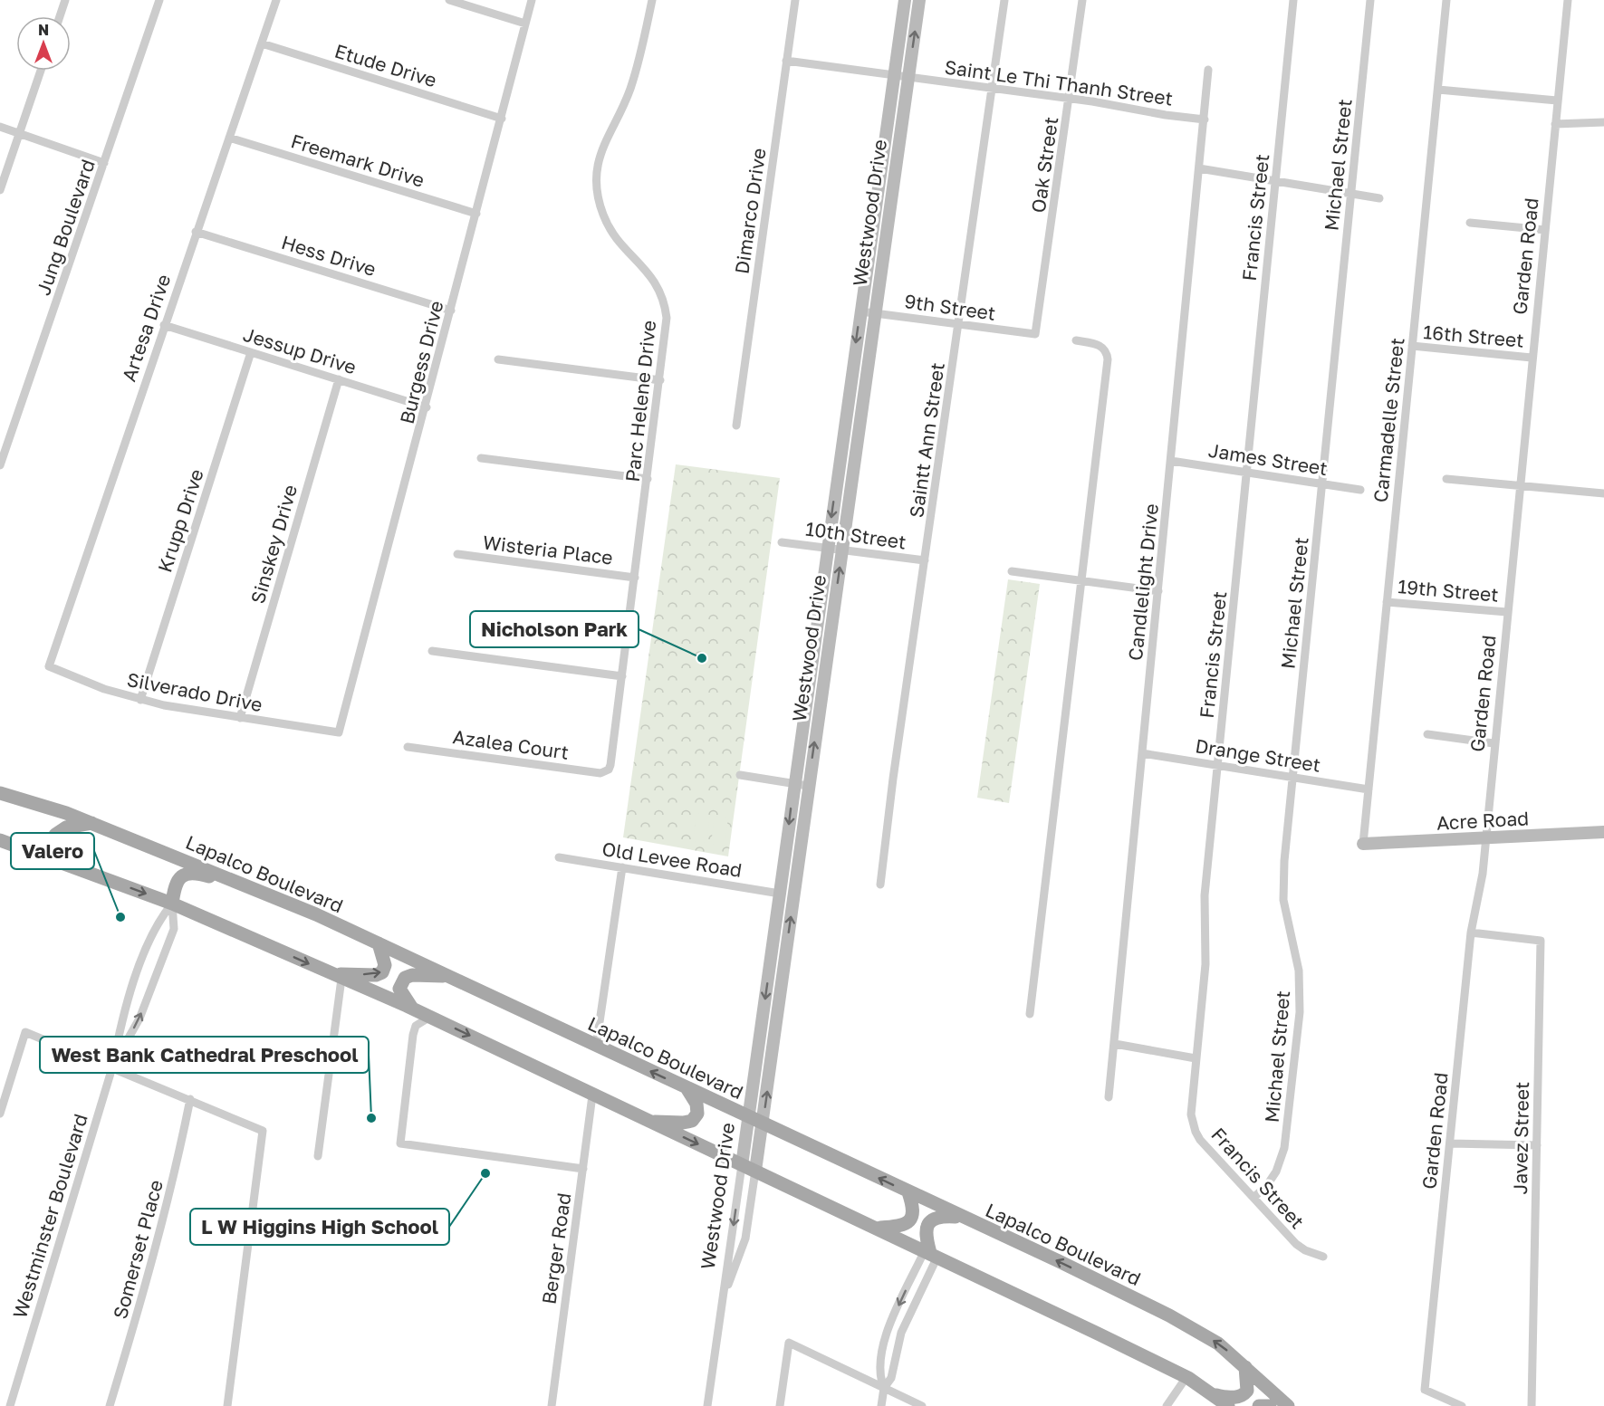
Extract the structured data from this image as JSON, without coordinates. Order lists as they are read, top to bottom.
{
  "streets": {
    "main road": ["Lapalco Boulevard"],
    "street": [
      "Etude Drive",
      "Saint Le Thi Thanh Street",
      "Freemark Drive",
      "Oak Street",
      "Michael Street",
      "Dimarco Drive",
      "Westwood Drive",
      "Francis Street",
      "Jung Boulevard",
      "Hess Drive",
      "Garden Road",
      "9th Street",
      "Artesa Drive",
      "16th Street",
      "Jessup Drive",
      "Burgess Drive",
      "Parc Helene Drive",
      "Carmadelle Street",
      "Saintt Ann Street",
      "James Street",
      "Krupp Drive",
      "10th Street",
      "Sinskey Drive",
      "Wisteria Place",
      "Candlelight Drive",
      "19th Street",
      "Silverado Drive",
      "Azalea Court",
      "Drange Street",
      "Acre Road",
      "Old Levee Road",
      "Javez Street",
      "Westminster Boulevard",
      "Berger Road",
      "Somerset Place"
    ]
  },
  "crossings": [
    ["Etude Drive", "Artesa Drive"],
    ["Etude Drive", "Burgess Drive"],
    ["Saint Le Thi Thanh Street", "Oak Street"],
    ["Saint Le Thi Thanh Street", "Dimarco Drive"],
    ["Saint Le Thi Thanh Street", "Westwood Drive"],
    ["Saint Le Thi Thanh Street", "Saintt Ann Street"],
    ["Saint Le Thi Thanh Street", "Candlelight Drive"],
    ["Freemark Drive", "Artesa Drive"],
    ["Freemark Drive", "Burgess Drive"],
    ["Oak Street", "9th Street"],
    ["Michael Street", "Francis Street"],
    ["Michael Street", "James Street"],
    ["Michael Street", "Drange Street"],
    ["Westwood Drive", "9th Street"],
    ["Westwood Drive", "10th Street"],
    ["Westwood Drive", "Old Levee Road"],
    ["Westwood Drive", "Lapalco Boulevard"],
    ["Francis Street", "James Street"],
    ["Francis Street", "Drange Street"],
    ["Hess Drive", "Artesa Drive"],
    ["Hess Drive", "Burgess Drive"],
    ["Garden Road", "16th Street"],
    ["Garden Road", "19th Street"],
    ["Garden Road", "Acre Road"],
    ["Garden Road", "Javez Street"],
    ["9th Street", "Saintt Ann Street"],
    ["Artesa Drive", "Jessup Drive"],
    ["Artesa Drive", "Silverado Drive"],
    ["16th Street", "Carmadelle Street"],
    ["Jessup Drive", "Burgess Drive"],
    ["Jessup Drive", "Krupp Drive"],
    ["Jessup Drive", "Sinskey Drive"],
    ["Burgess Drive", "Silverado Drive"],
    ["Parc Helene Drive", "Wisteria Place"],
    ["Parc Helene Drive", "Azalea Court"],
    ["Carmadelle Street", "19th Street"],
    ["Carmadelle Street", "Drange Street"],
    ["Carmadelle Street", "Acre Road"],
    ["Saintt Ann Street", "10th Street"],
    ["James Street", "Candlelight Drive"],
    ["Krupp Drive", "Silverado Drive"],
    ["Sinskey Drive", "Silverado Drive"],
    ["Candlelight Drive", "Drange Street"]
  ],
  "places": [
    "Nicholson Park",
    "Valero",
    "West Bank Cathedral Preschool",
    "L W Higgins High School"
  ],
  "north": "top"
}
